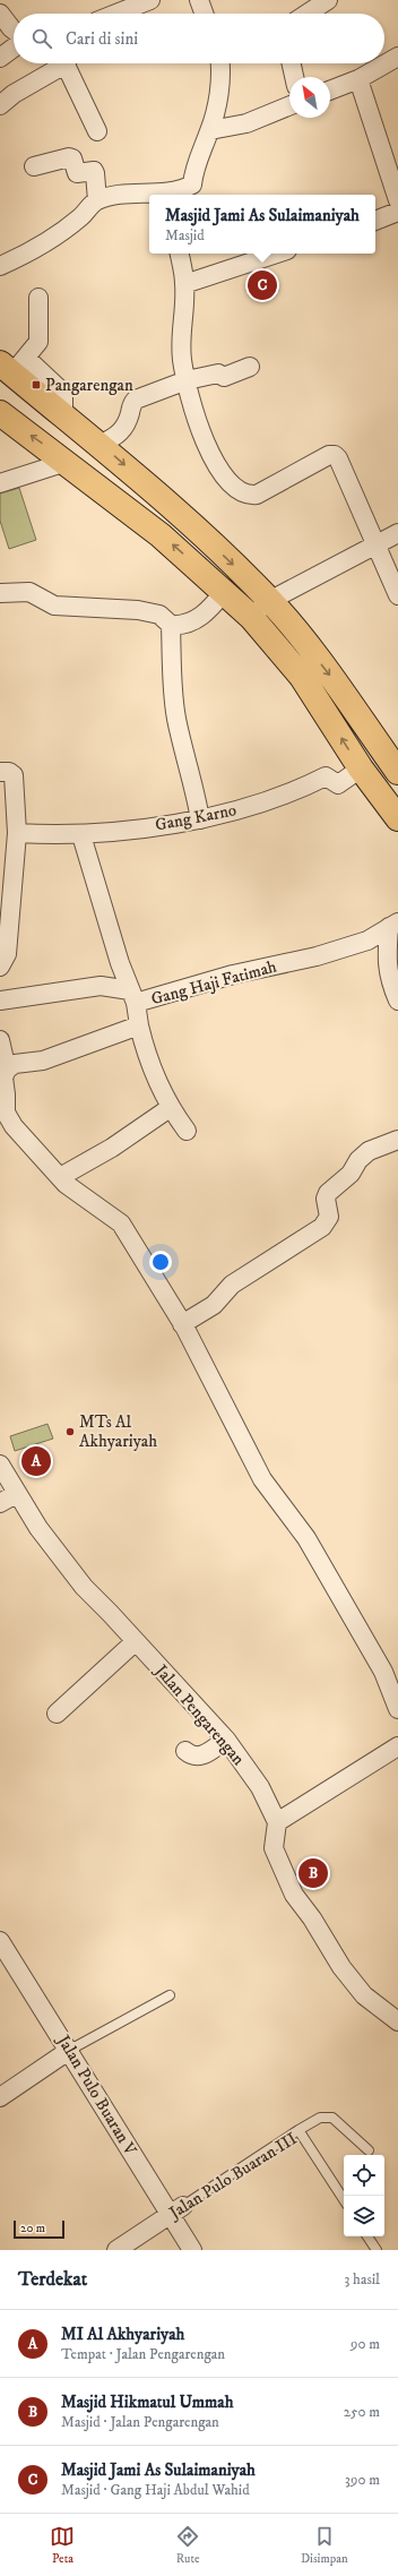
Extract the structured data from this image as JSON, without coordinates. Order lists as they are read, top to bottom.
{
  "streets": {
    "street": [
      "Gang Karno",
      "Gang Haji Fatimah",
      "Jalan Pengarengan",
      "Jalan Pulo Buaran V",
      "Jalan Pulo Buaran III"
    ]
  },
  "crossings": [
    ["Jalan Pulo Buaran V", "Jalan Pulo Buaran III"]
  ],
  "places": {
    "transit": ["Pangarengan"],
    "other": ["MTs Al Akhyariyah"]
  },
  "scale_bar": "20 m",
  "north": "top left",
  "page": {
    "search": "Cari di sini",
    "popup": ["Masjid Jami As Sulaimaniyah", "Masjid"],
    "pins": ["C", "A", "B"],
    "scale": "20 m",
    "heading": ["Terdekat", "3 hasil"],
    "list": [
      {
        "mark": "A",
        "name": "MI Al Akhyariyah",
        "note": "Tempat · Jalan Pengarengan",
        "value": "90 m"
      },
      {
        "mark": "B",
        "name": "Masjid Hikmatul Ummah",
        "note": "Masjid · Jalan Pengarengan",
        "value": "250 m"
      },
      {
        "mark": "C",
        "name": "Masjid Jami As Sulaimaniyah",
        "note": "Masjid · Gang Haji Abdul Wahid",
        "value": "390 m"
      }
    ],
    "nav": ["Peta", "Rute", "Disimpan"]
  }
}
